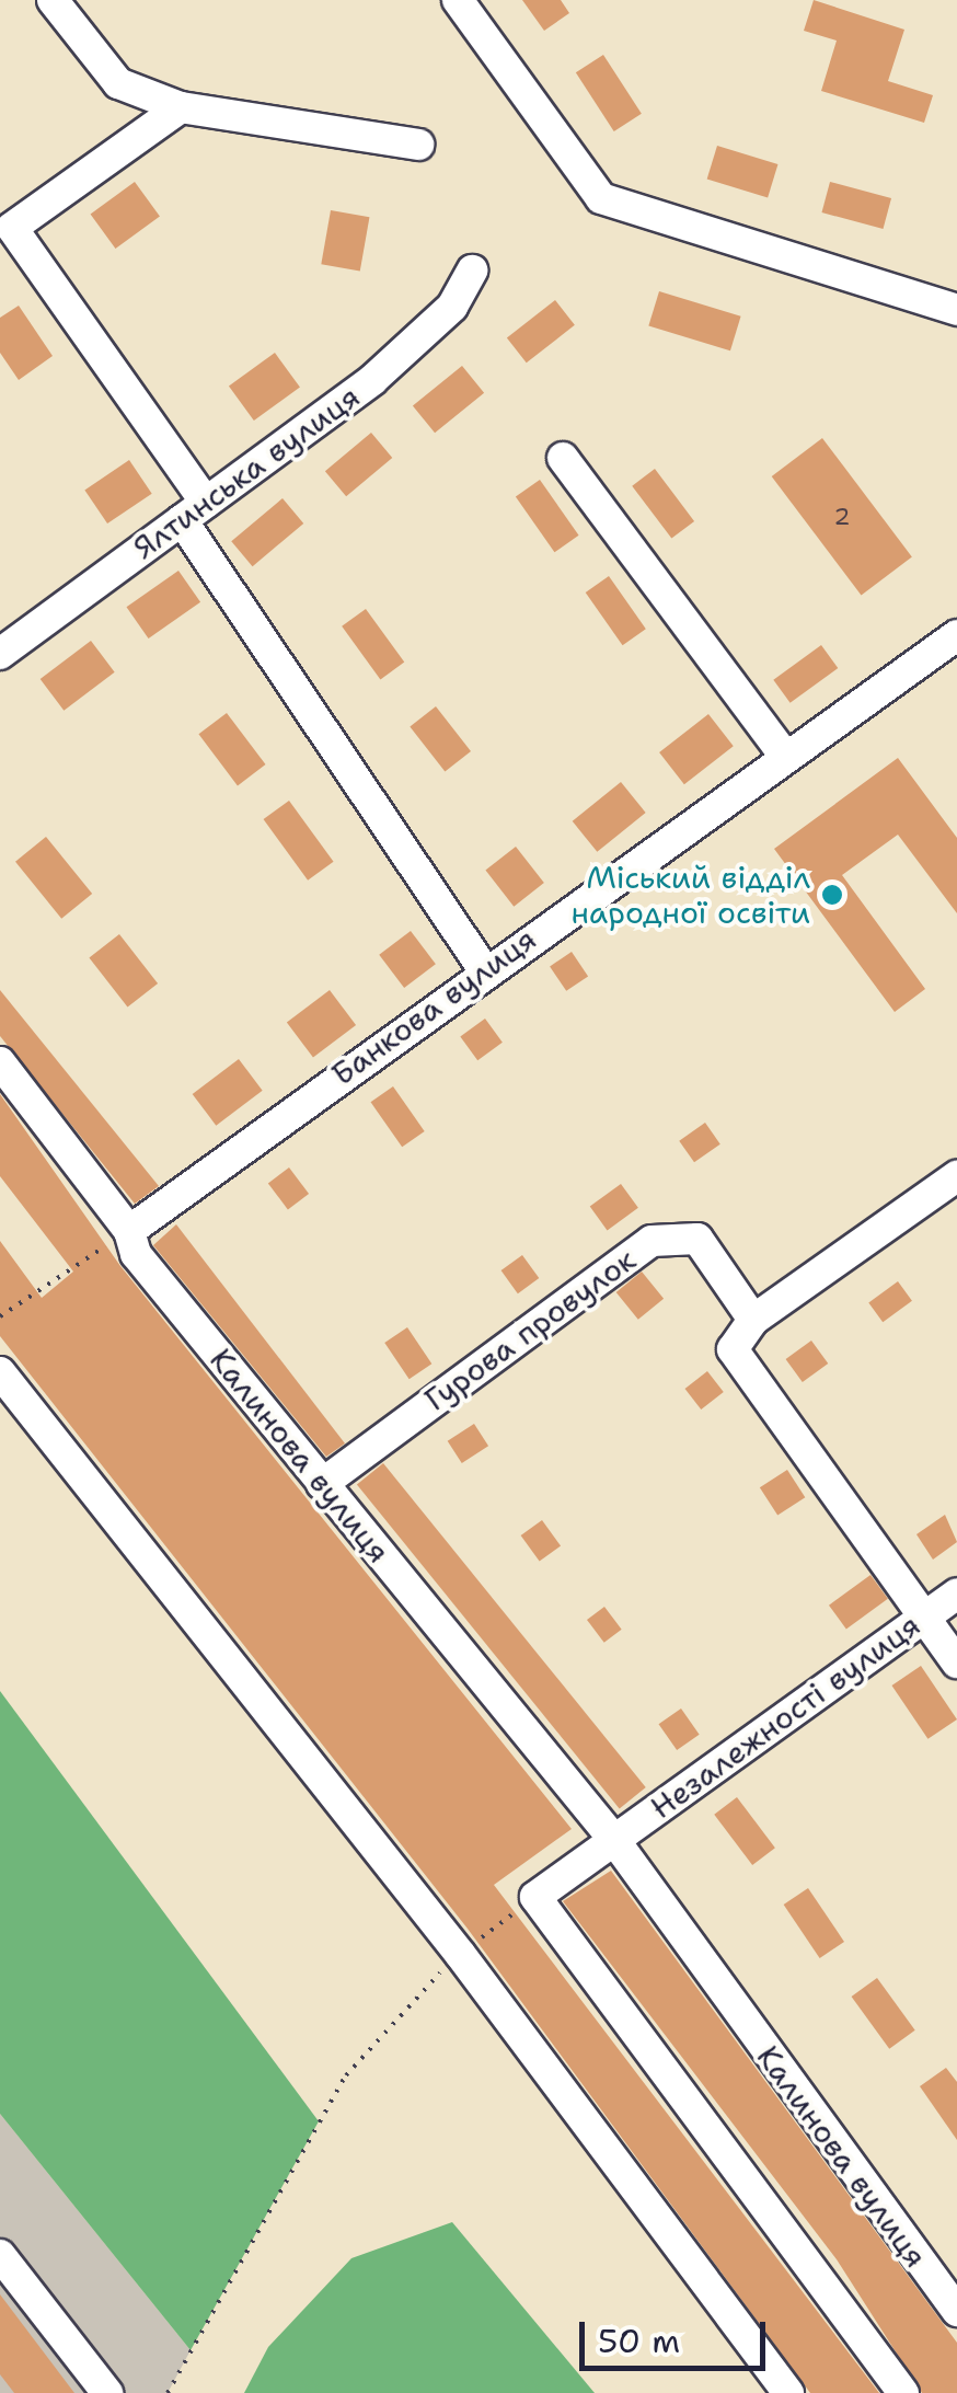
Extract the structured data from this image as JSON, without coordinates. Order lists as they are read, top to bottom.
{
  "streets": {
    "street": [
      "Ялтинська вулиця",
      "Банкова вулиця",
      "Гурова провулок",
      "Калинова вулиця",
      "Незалежності вулиця"
    ]
  },
  "crossings": [
    ["Банкова вулиця", "Калинова вулиця"],
    ["Гурова провулок", "Калинова вулиця"],
    ["Калинова вулиця", "Незалежності вулиця"]
  ],
  "places": ["Міський відділ народної освіти"],
  "house_numbers": ["2"],
  "scale_bar": "50 m"
}
